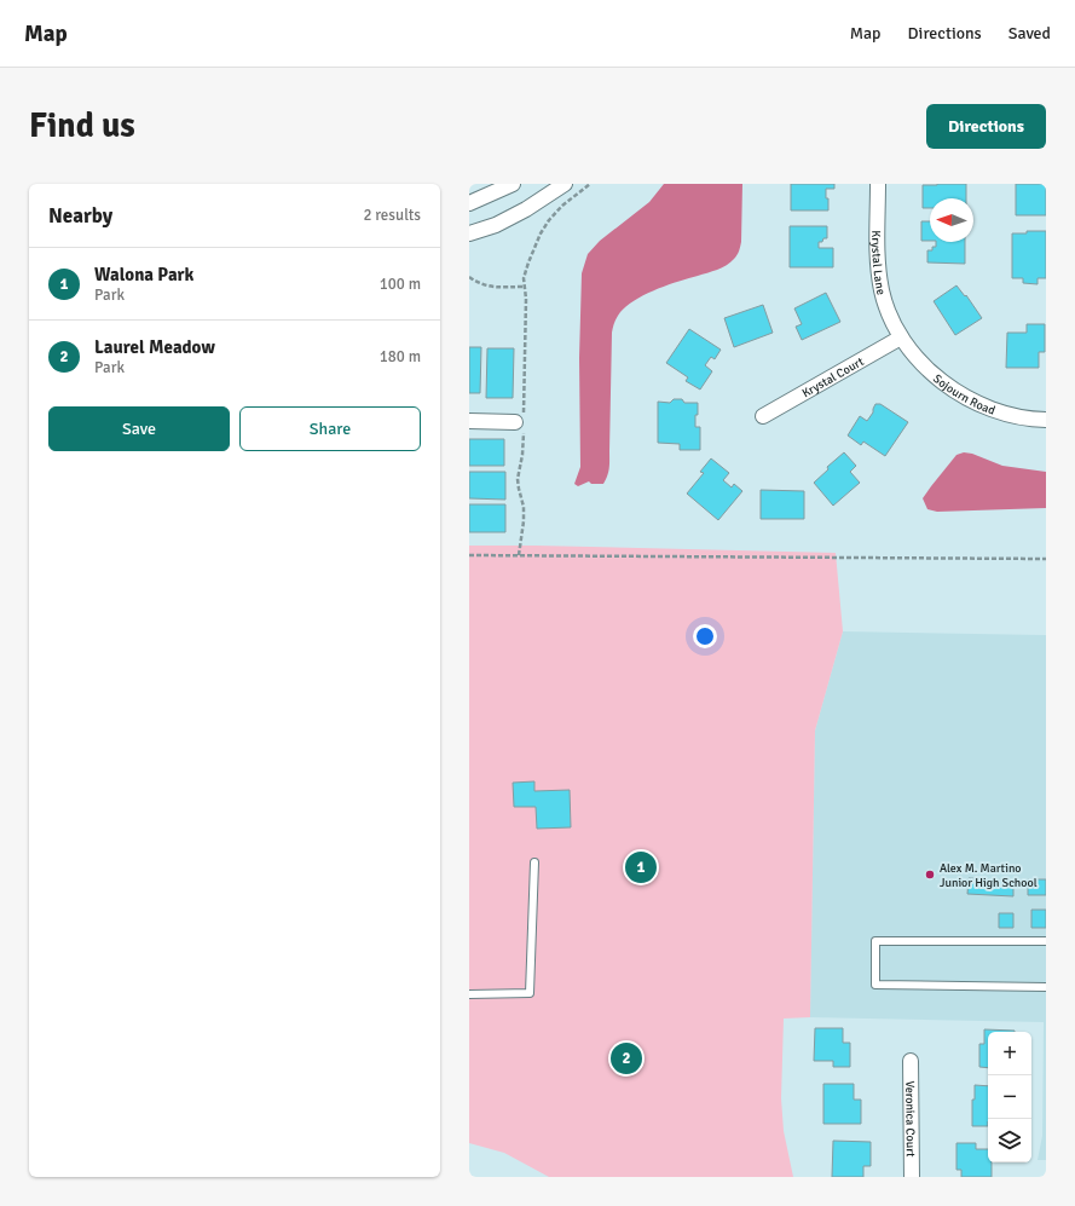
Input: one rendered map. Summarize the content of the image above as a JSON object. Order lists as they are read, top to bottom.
{
  "streets": {
    "street": [
      "Krystal Lane",
      "Krystal Court",
      "Sojourn Road",
      "Veronica Court"
    ]
  },
  "crossings": [
    ["Krystal Lane", "Krystal Court"],
    ["Krystal Lane", "Sojourn Road"],
    ["Krystal Court", "Sojourn Road"]
  ],
  "places": ["Alex M. Martino Junior High School"],
  "north": "left",
  "page": {
    "header": "Map",
    "nav": ["Map", "Directions", "Saved"],
    "buttons": [
      "Directions",
      ["Save", "Share"]
    ],
    "title": "Find us",
    "heading": ["Nearby", "2 results"],
    "list": [
      {
        "mark": "1",
        "name": "Walona Park",
        "note": "Park",
        "value": "100 m"
      },
      {
        "mark": "2",
        "name": "Laurel Meadow",
        "note": "Park",
        "value": "180 m"
      }
    ],
    "pins": ["1", "2"],
    "map_buttons": ["+", "−"]
  }
}
